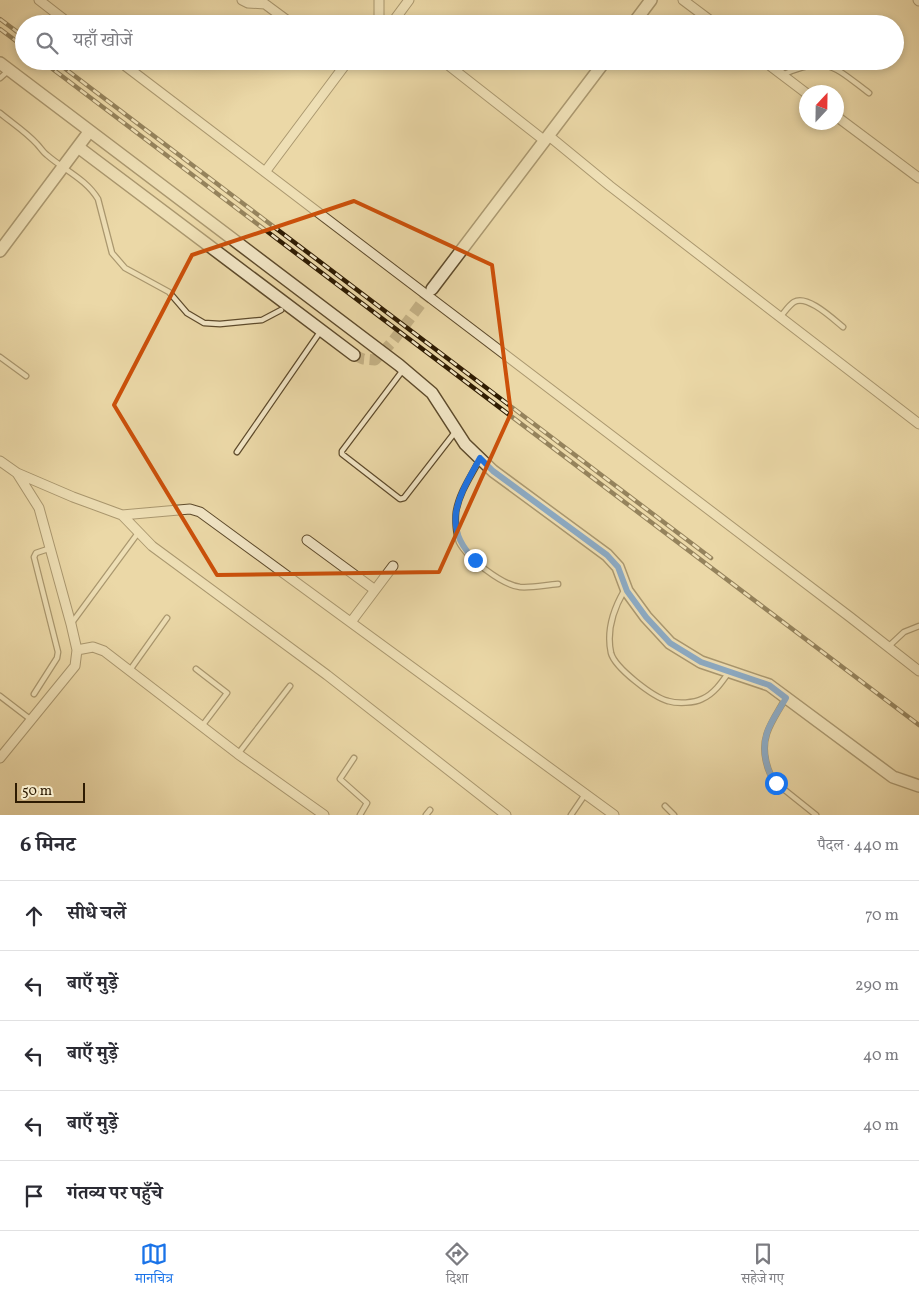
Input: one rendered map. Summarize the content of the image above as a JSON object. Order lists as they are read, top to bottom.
{
  "scale_bar": "50 m",
  "north": "top",
  "page": {
    "search": "यहाँ खोजें",
    "scale": "50 m",
    "heading": ["6 मिनट", "पैदल · 440 m"],
    "list": [
      ["सीधे चलें", "70 m"],
      ["बाएँ मुड़ें", "290 m"],
      ["बाएँ मुड़ें", "40 m"],
      ["बाएँ मुड़ें", "40 m"],
      "गंतव्य पर पहुँचे"
    ],
    "nav": ["मानचित्र", "दिशा", "सहेजे गए"]
  }
}
